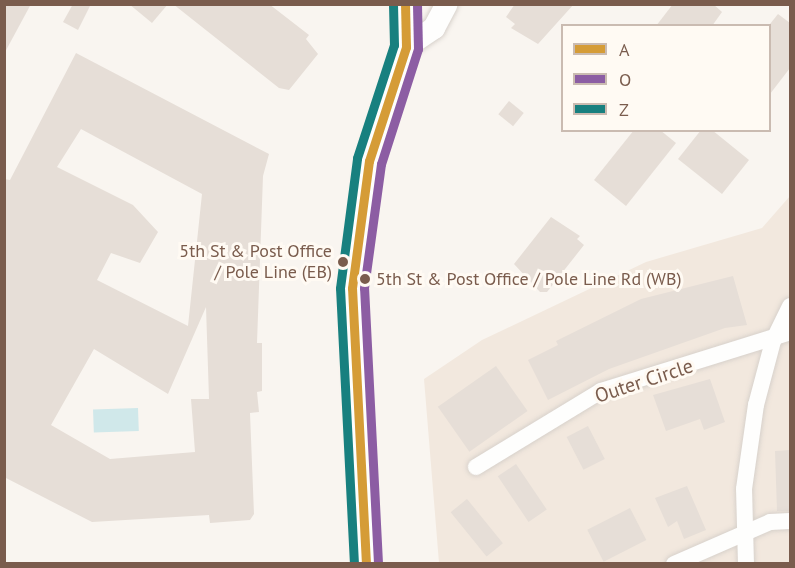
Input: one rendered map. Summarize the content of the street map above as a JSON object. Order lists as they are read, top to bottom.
{
  "streets": {
    "street": ["Outer Circle"]
  },
  "places": ["5th St & Post Office / Pole Line (EB)", "5th St & Post Office / Pole Line Rd (WB)"],
  "lines": ["transit line A", "transit line O", "transit line Z"],
  "legend": ["A", "O", "Z"]
}
